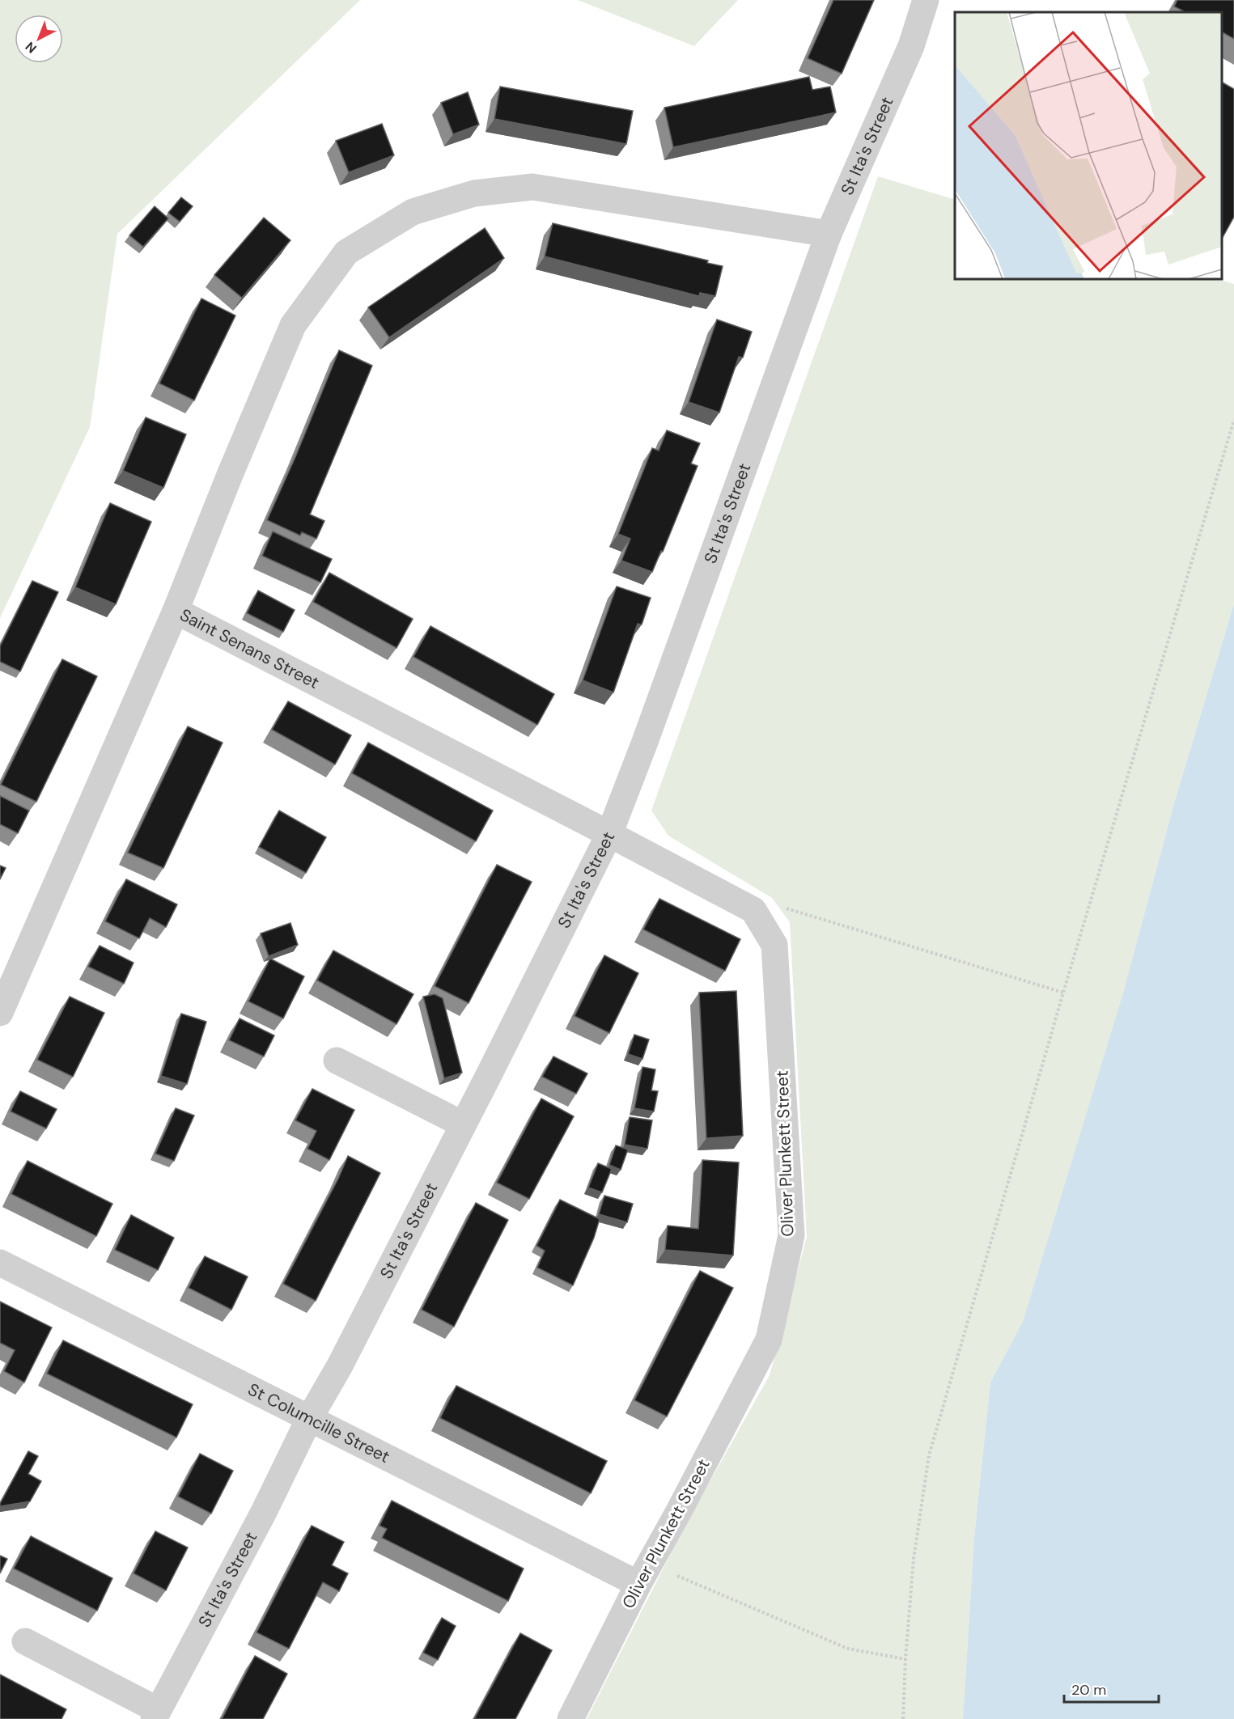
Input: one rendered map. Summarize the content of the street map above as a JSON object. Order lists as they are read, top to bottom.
{
  "streets": {
    "street": [
      "St Ita's Street",
      "Saint Senans Street",
      "Oliver Plunkett Street",
      "St Columcille Street"
    ]
  },
  "crossings": [
    ["St Ita's Street", "Saint Senans Street"],
    ["St Ita's Street", "St Columcille Street"],
    ["Oliver Plunkett Street", "St Columcille Street"]
  ],
  "scale_bar": "20 m",
  "north": "bottom left"
}
